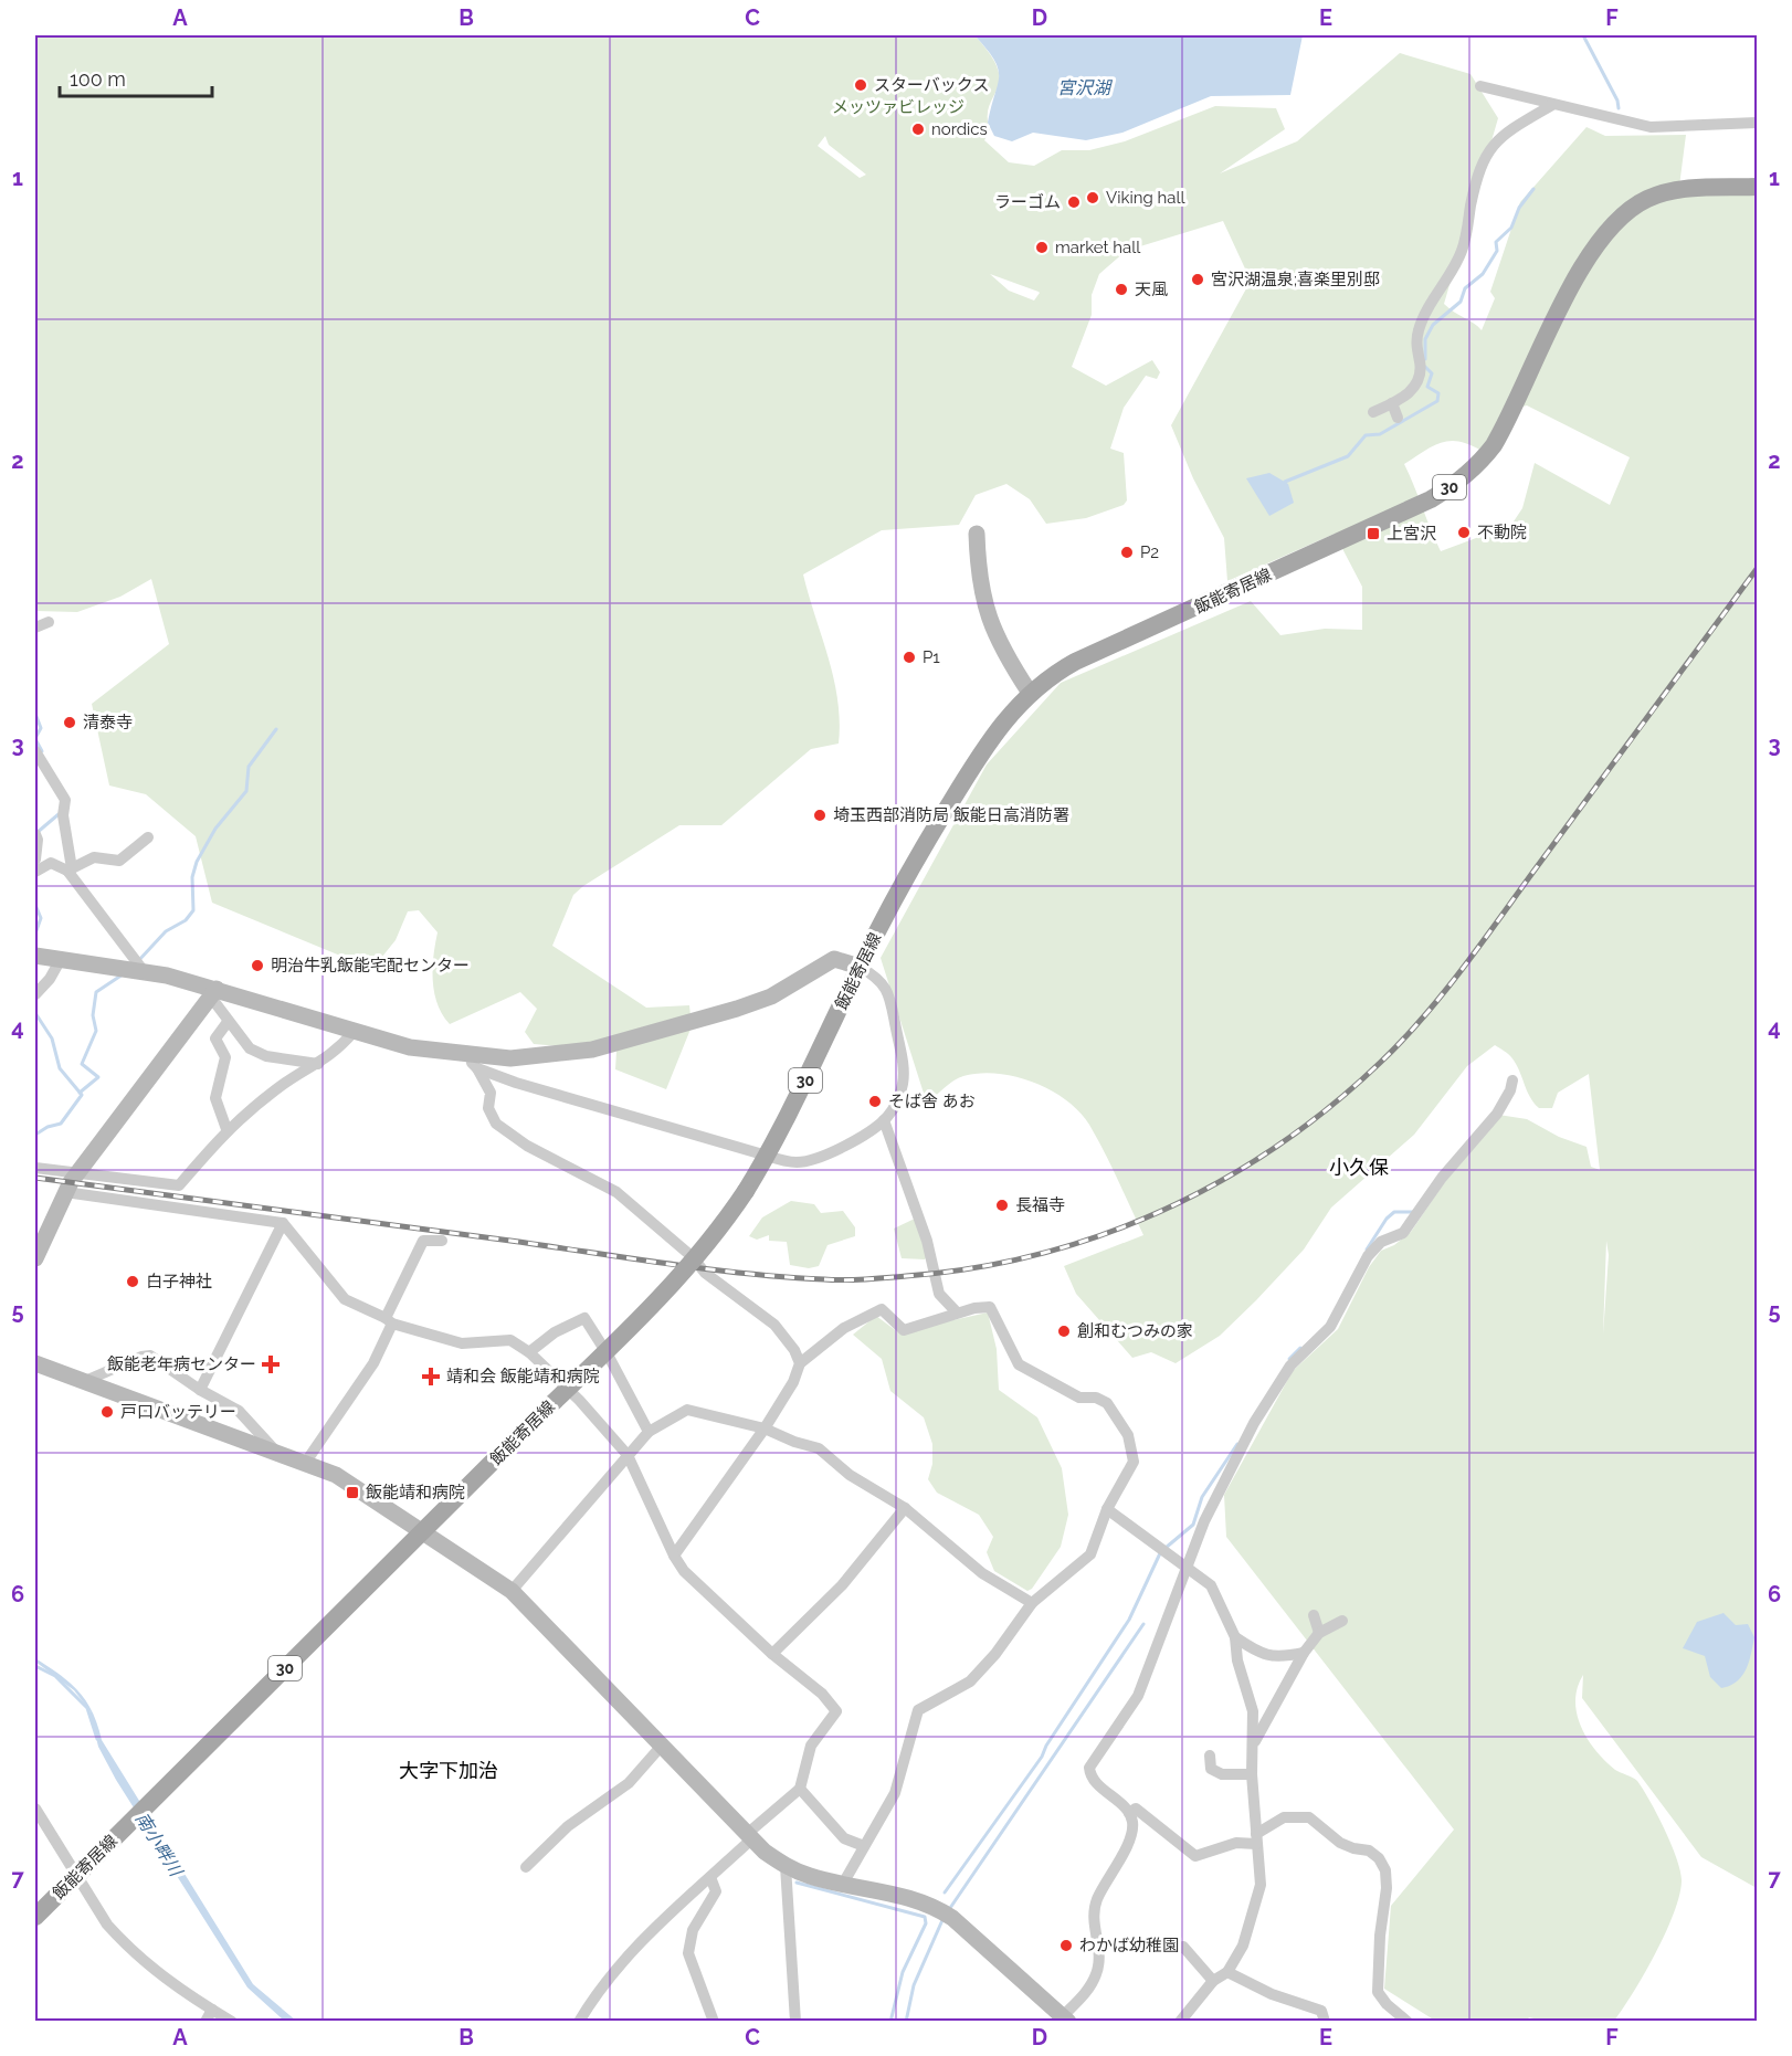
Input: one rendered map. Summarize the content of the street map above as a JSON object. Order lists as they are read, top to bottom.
{
  "streets": {
    "main road": ["30", "飯能寄居線"]
  },
  "districts": ["小久保", "大字下加治"],
  "water": ["宮沢湖", "南小畔川"],
  "parks": ["メッツァビレッジ"],
  "places": {
    "other": [
      "スターバックス",
      "nordics",
      "Viking hall",
      "ラーゴム",
      "market hall",
      "宮沢湖温泉;喜楽里別邸",
      "天風",
      "不動院",
      "P2",
      "P1",
      "清泰寺",
      "埼玉西部消防局 飯能日高消防署",
      "明治牛乳飯能宅配センター",
      "そば舎 あお",
      "長福寺",
      "白子神社",
      "創和むつみの家",
      "戸口バッテリー",
      "わかば幼稚園"
    ],
    "transit": ["上宮沢", "飯能靖和病院"],
    "health": ["飯能老年病センター", "靖和会 飯能靖和病院"]
  },
  "scale_bar": "100 m",
  "grid": {
    "columns": [
      "A",
      "B",
      "C",
      "D",
      "E",
      "F"
    ],
    "rows": [
      "1",
      "2",
      "3",
      "4",
      "5",
      "6",
      "7"
    ]
  }
}
